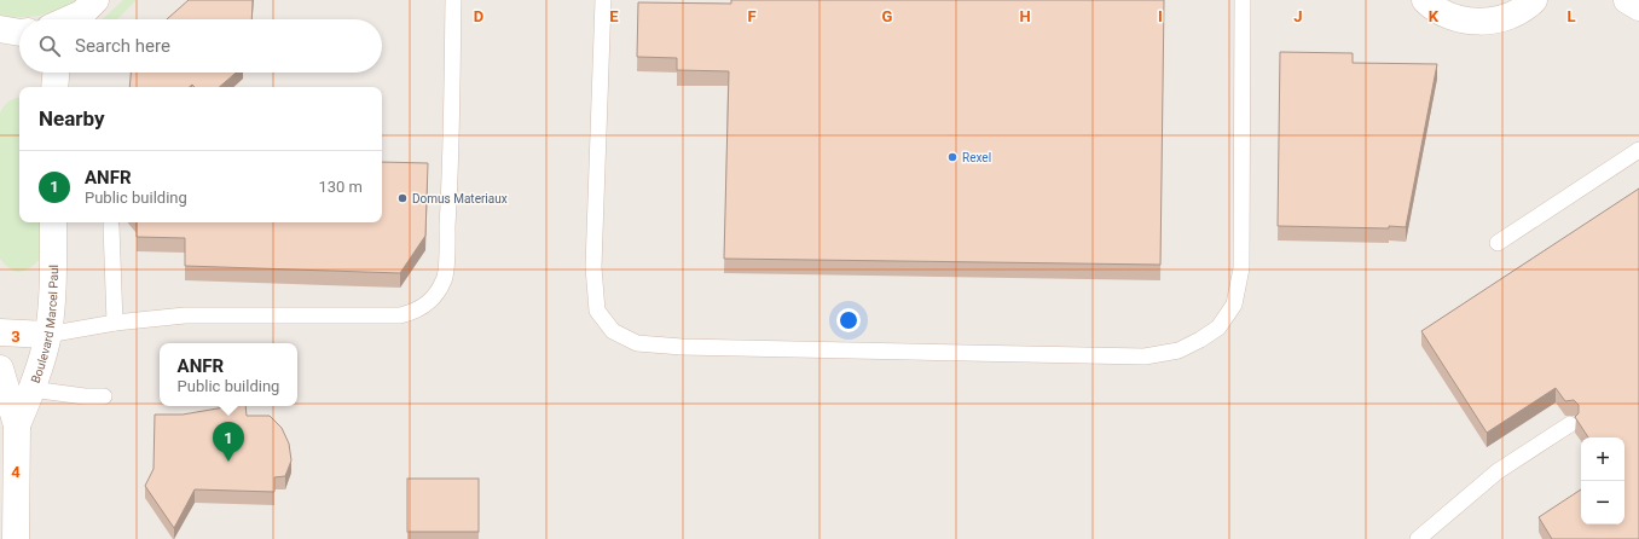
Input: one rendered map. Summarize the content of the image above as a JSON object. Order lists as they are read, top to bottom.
{
  "streets": {
    "street": ["Boulevard Marcel Paul"]
  },
  "places": ["Rexel", "Domus Materiaux"],
  "page": {
    "search": "Search here",
    "heading": "Nearby",
    "list": [
      {
        "mark": "1",
        "name": "ANFR",
        "note": "Public building",
        "value": "130 m"
      }
    ],
    "popup": ["ANFR", "Public building"],
    "pins": "1",
    "map_buttons": ["+", "−"]
  },
  "grid": {
    "columns": [
      "D",
      "E",
      "F",
      "G",
      "H",
      "I",
      "J",
      "K",
      "L"
    ],
    "rows": ["3", "4"]
  }
}
